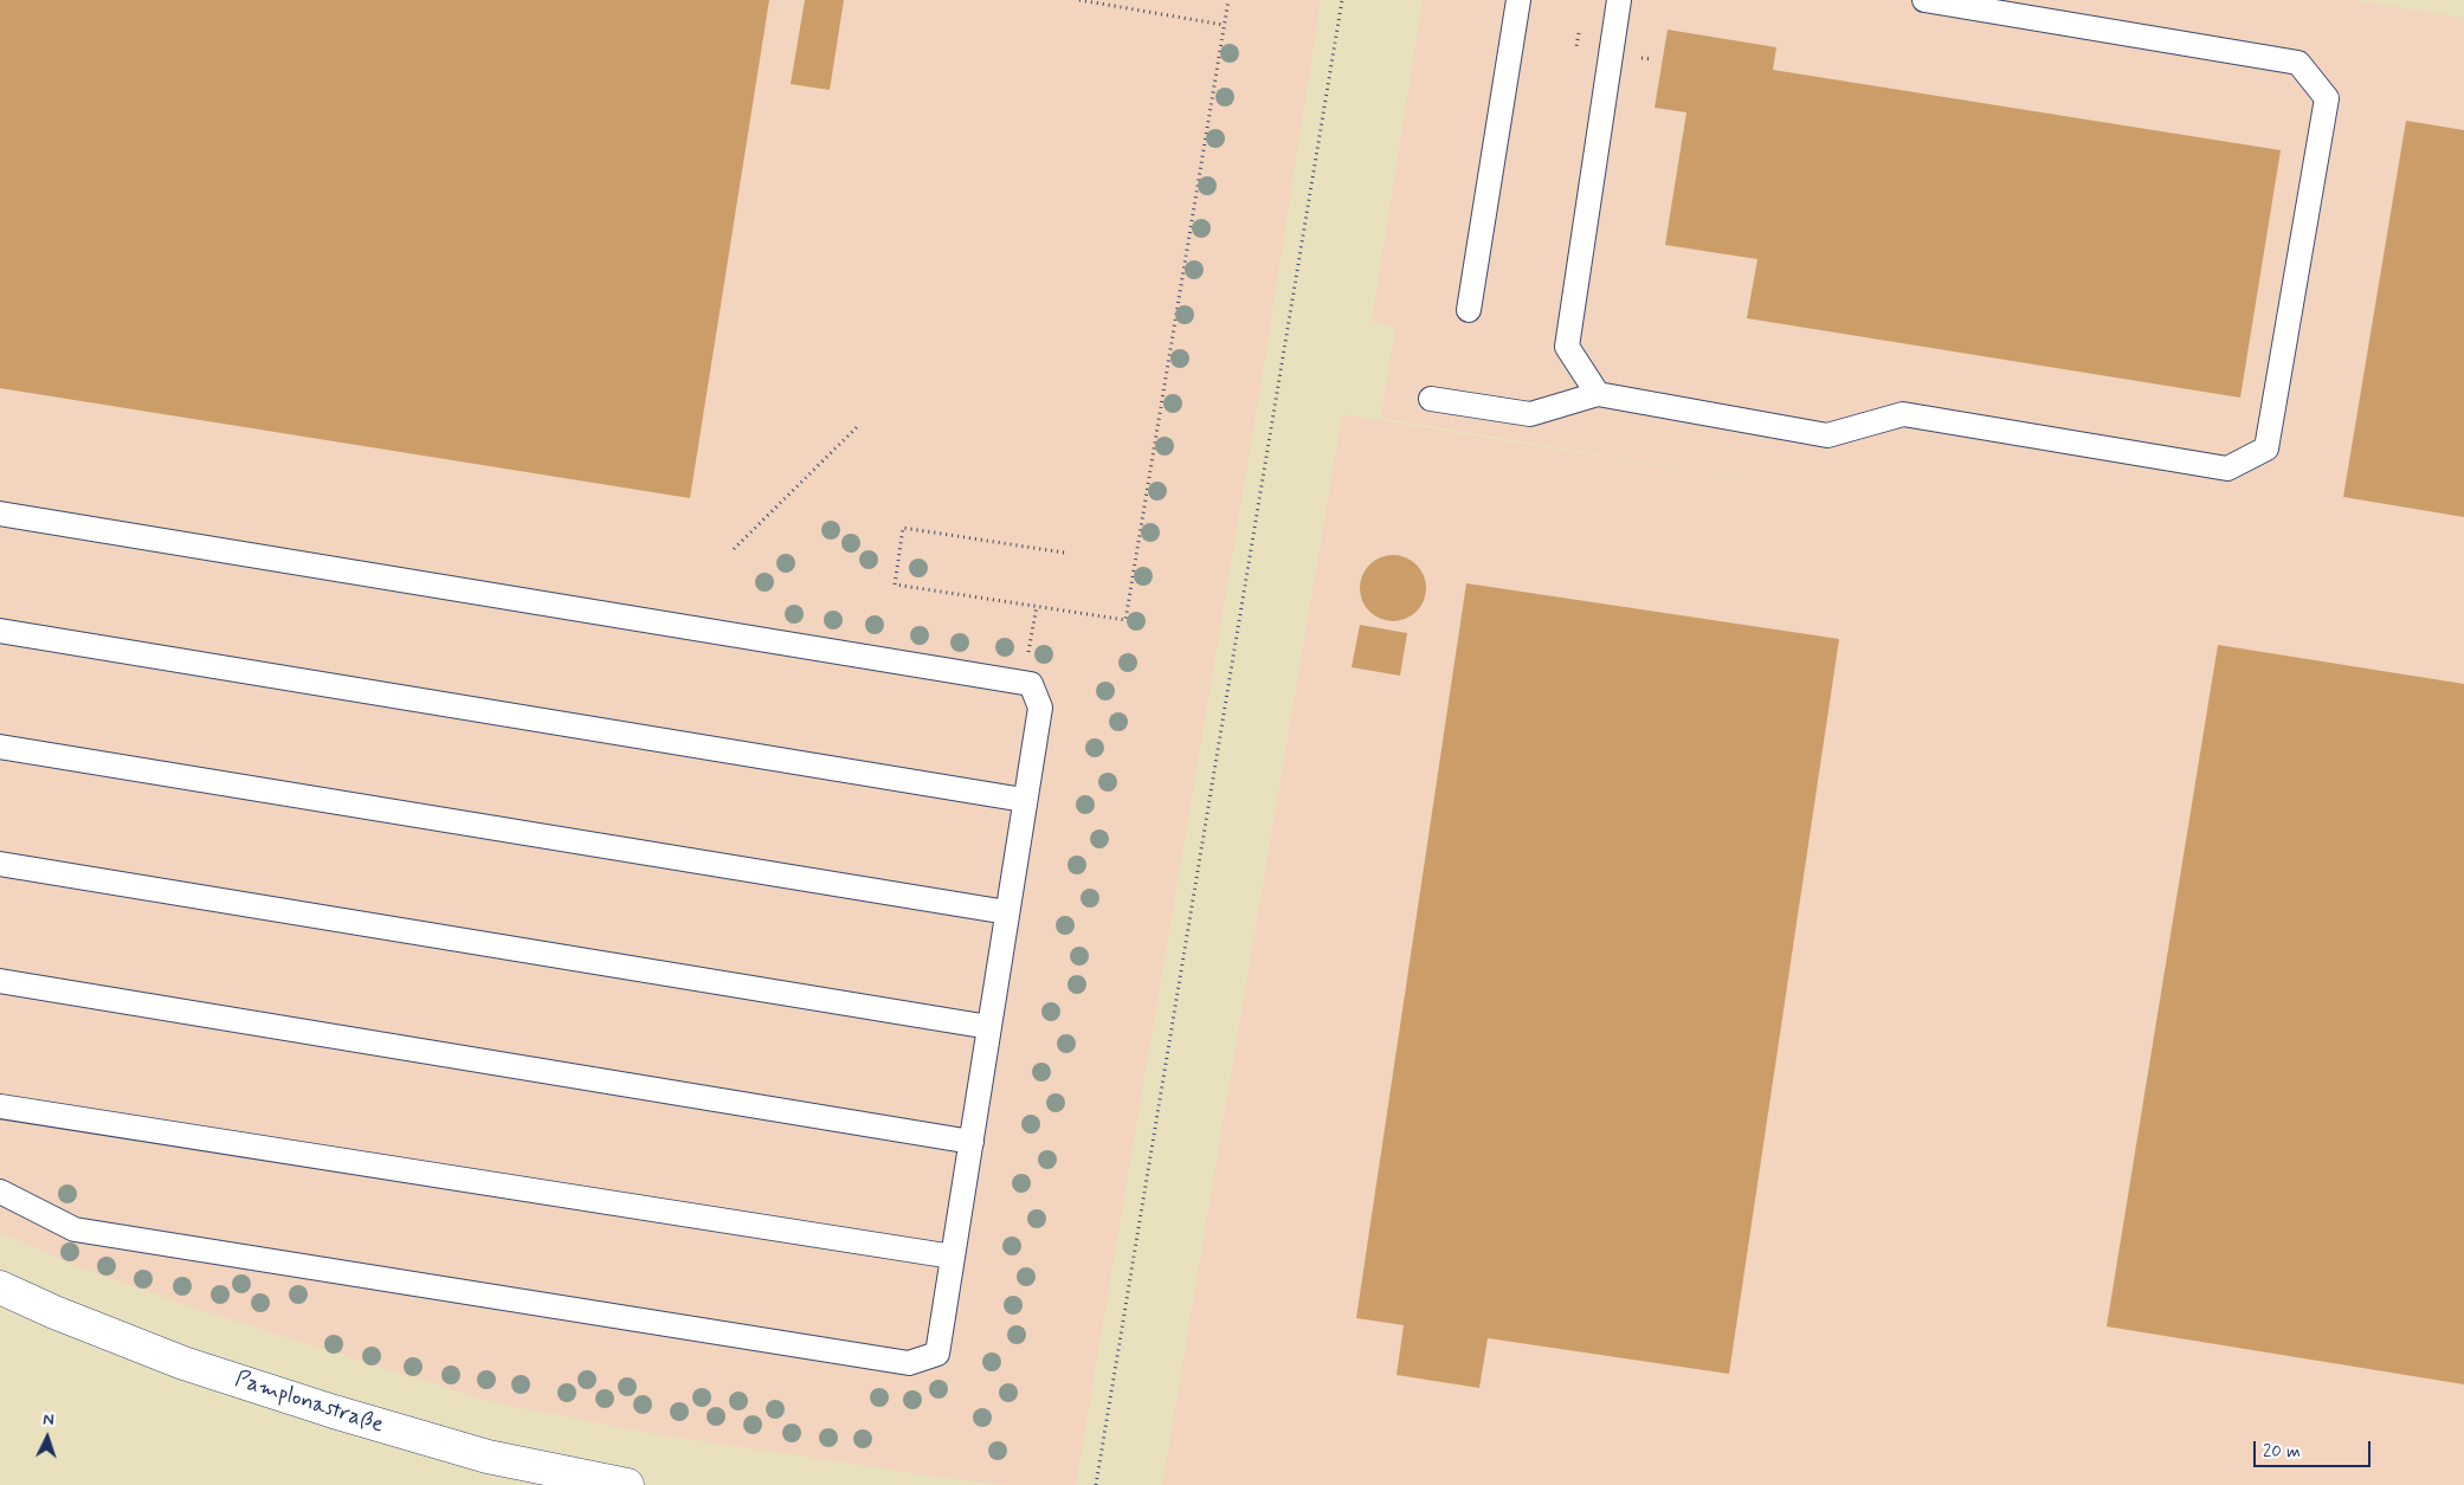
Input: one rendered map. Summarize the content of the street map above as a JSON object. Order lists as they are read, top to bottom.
{
  "streets": {
    "street": ["Pamplonastraße"]
  },
  "scale_bar": "20 m",
  "north": "top"
}
